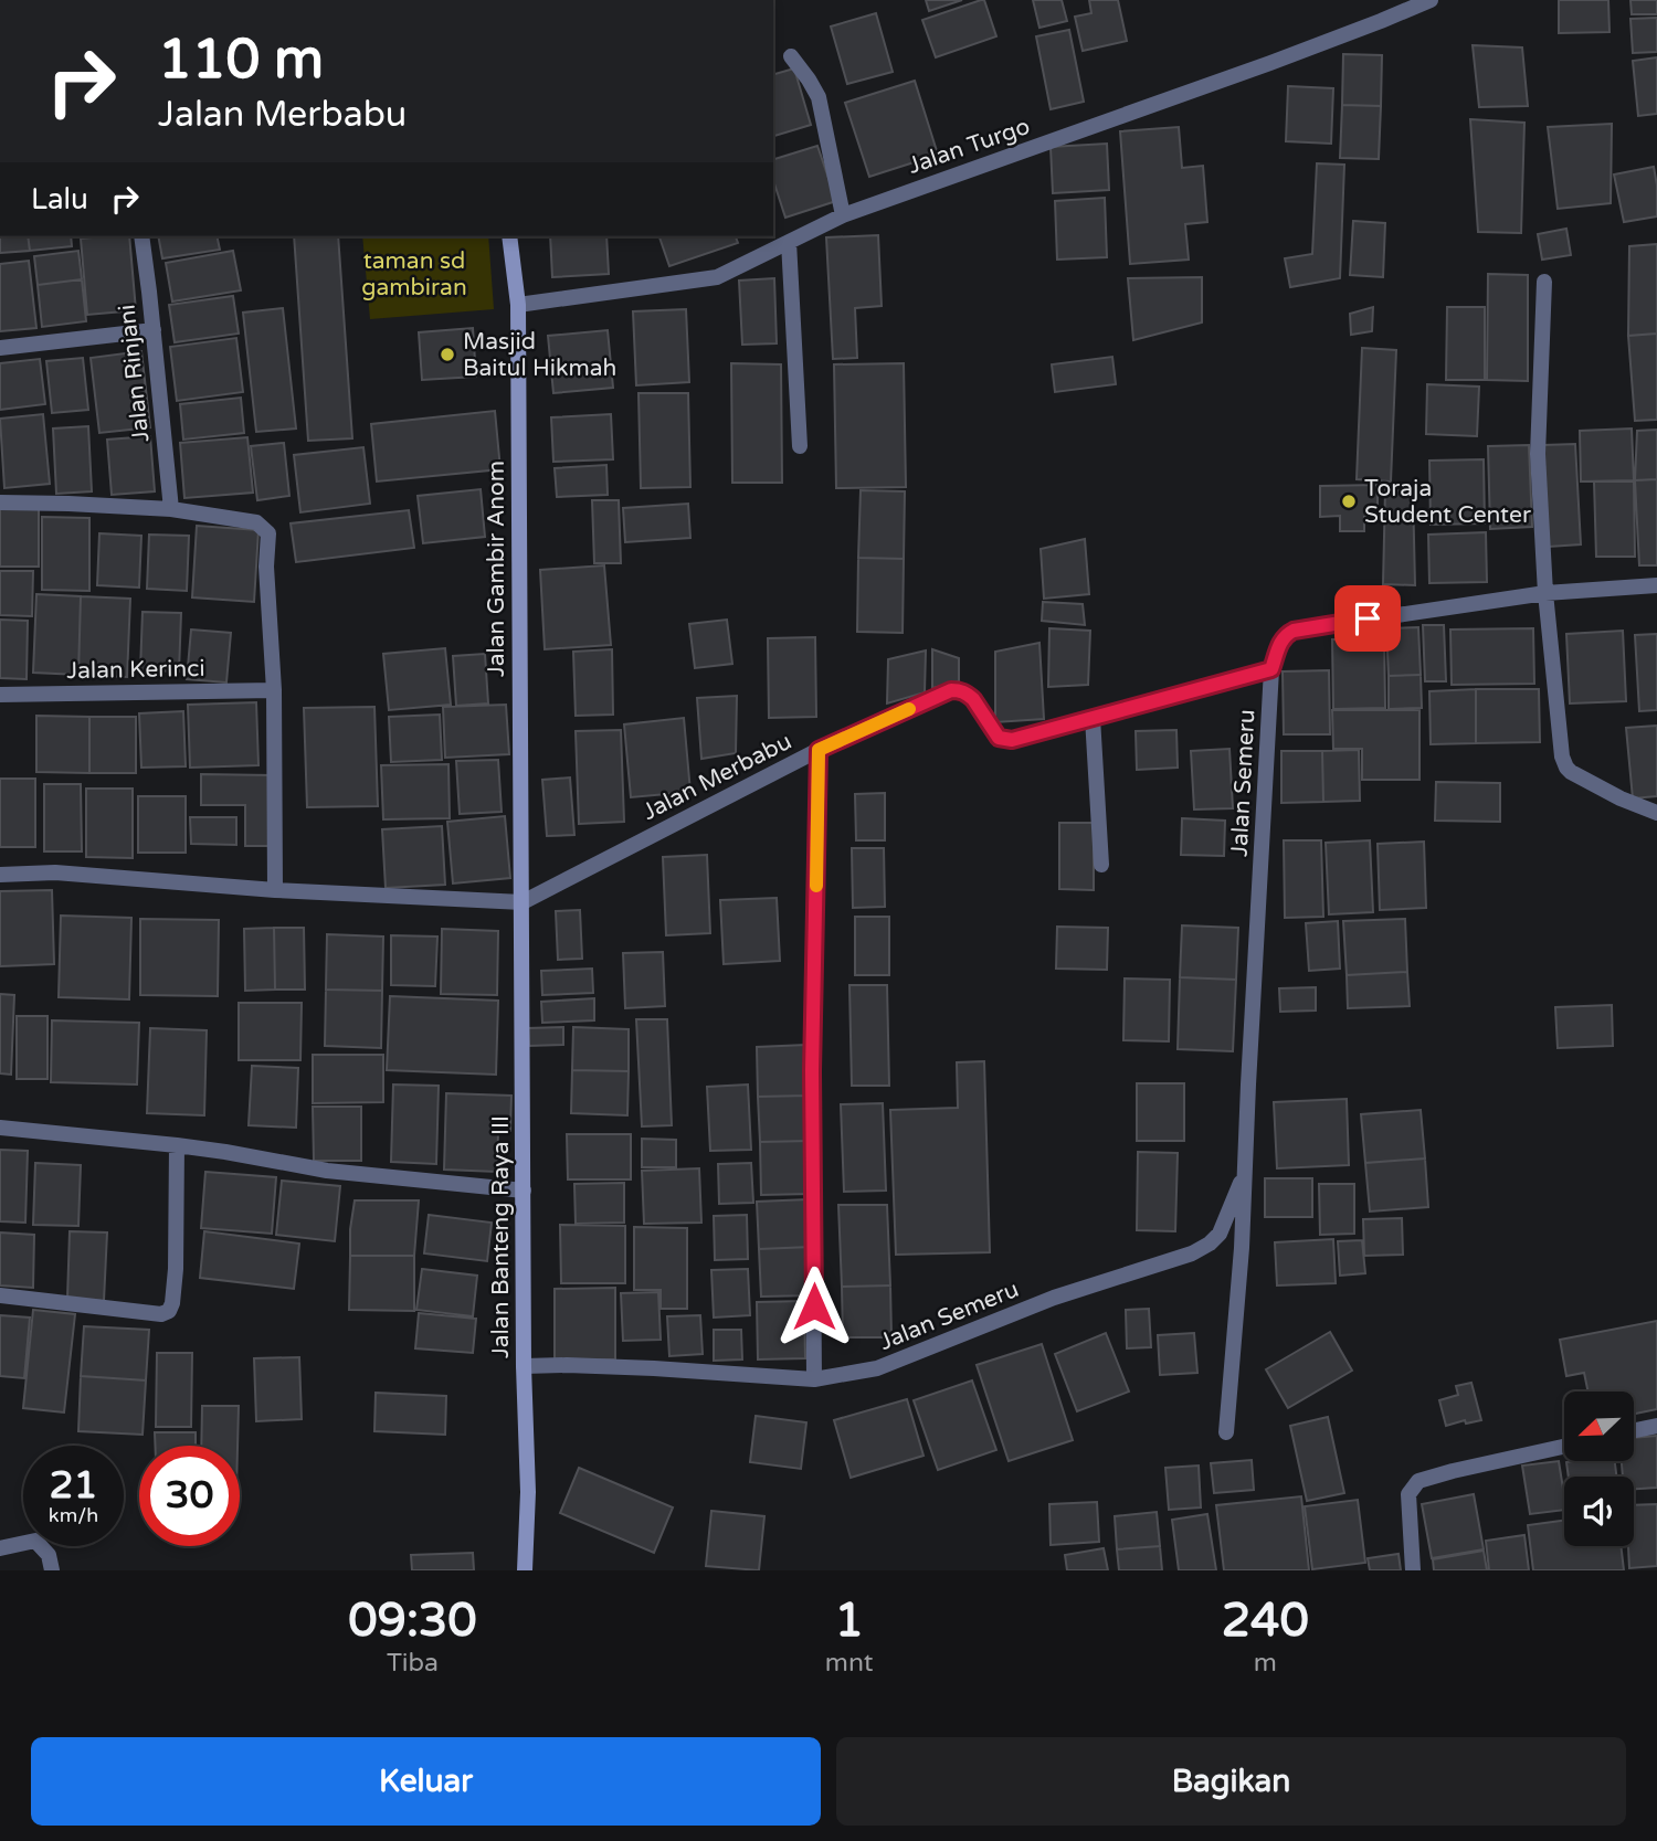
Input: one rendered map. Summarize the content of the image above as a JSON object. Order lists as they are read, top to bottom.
{
  "streets": {
    "street": [
      "Jalan Turgo",
      "Jalan Rinjani",
      "Jalan Gambir Anom",
      "Jalan Kerinci",
      "Jalan Merbabu",
      "Jalan Semeru",
      "Jalan Banteng Raya III"
    ]
  },
  "crossings": [
    ["Jalan Turgo", "Jalan Gambir Anom"],
    ["Jalan Gambir Anom", "Jalan Merbabu"],
    ["Jalan Gambir Anom", "Jalan Banteng Raya III"],
    ["Jalan Merbabu", "Jalan Semeru"],
    ["Jalan Merbabu", "Jalan Banteng Raya III"],
    ["Jalan Semeru", "Jalan Banteng Raya III"]
  ],
  "parks": ["taman sd gambiran"],
  "places": ["Masjid Baitul Hikmah", "Toraja Student Center"],
  "north": "bottom left",
  "page": {
    "turn": ["110 m", "Jalan Merbabu"],
    "then": "Lalu",
    "speed": "21 km/h",
    "limit": "30",
    "eta": [
      "09:30",
      "Tiba",
      "1",
      "mnt",
      "240",
      "m"
    ],
    "buttons": ["Keluar", "Bagikan"]
  }
}
